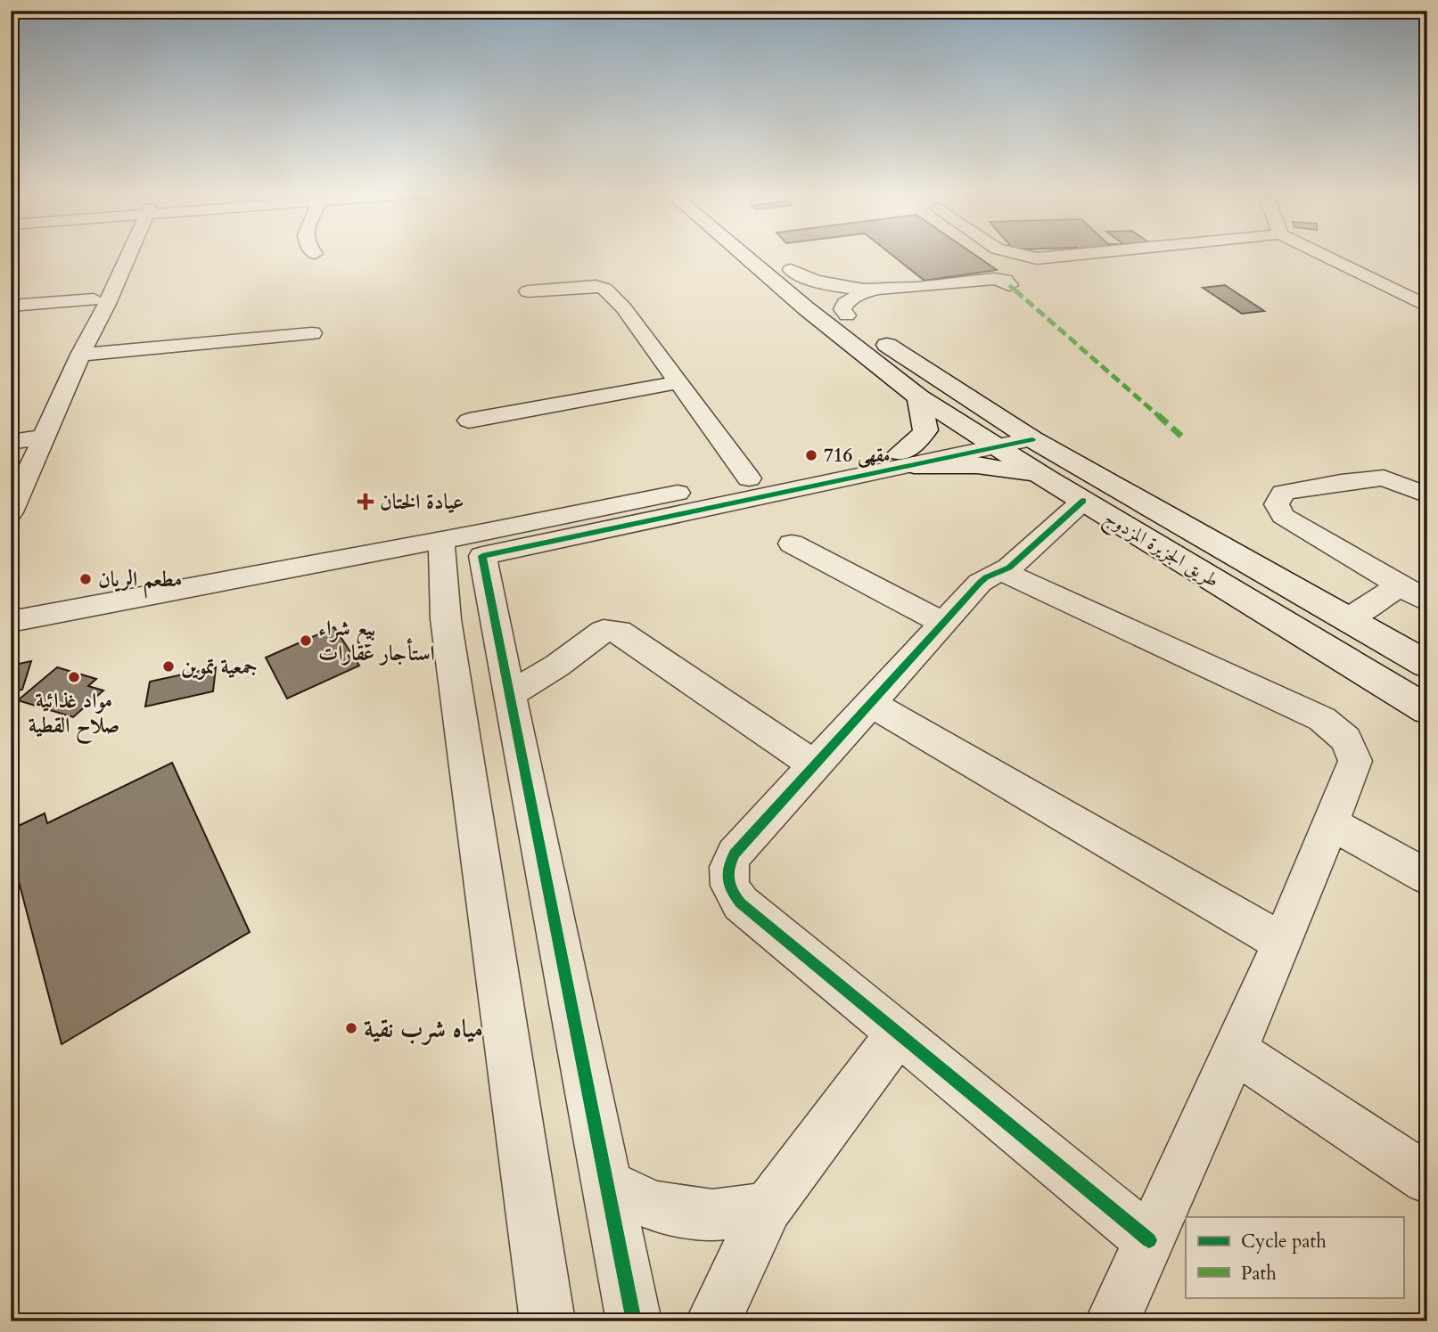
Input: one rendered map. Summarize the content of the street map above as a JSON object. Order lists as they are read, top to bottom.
{
  "streets": {
    "main road": ["طريق الجزيرة المزدوج"]
  },
  "places": {
    "other": [
      "مقهى 716",
      "مطعم الريان",
      "بيع شراء استأجار عقارات",
      "جمعية تموين",
      "مواد غذائية صلاح القطية",
      "مياه شرب نقية"
    ],
    "health": ["عيادة الختان"]
  },
  "legend": ["Cycle path", "Path"]
}
